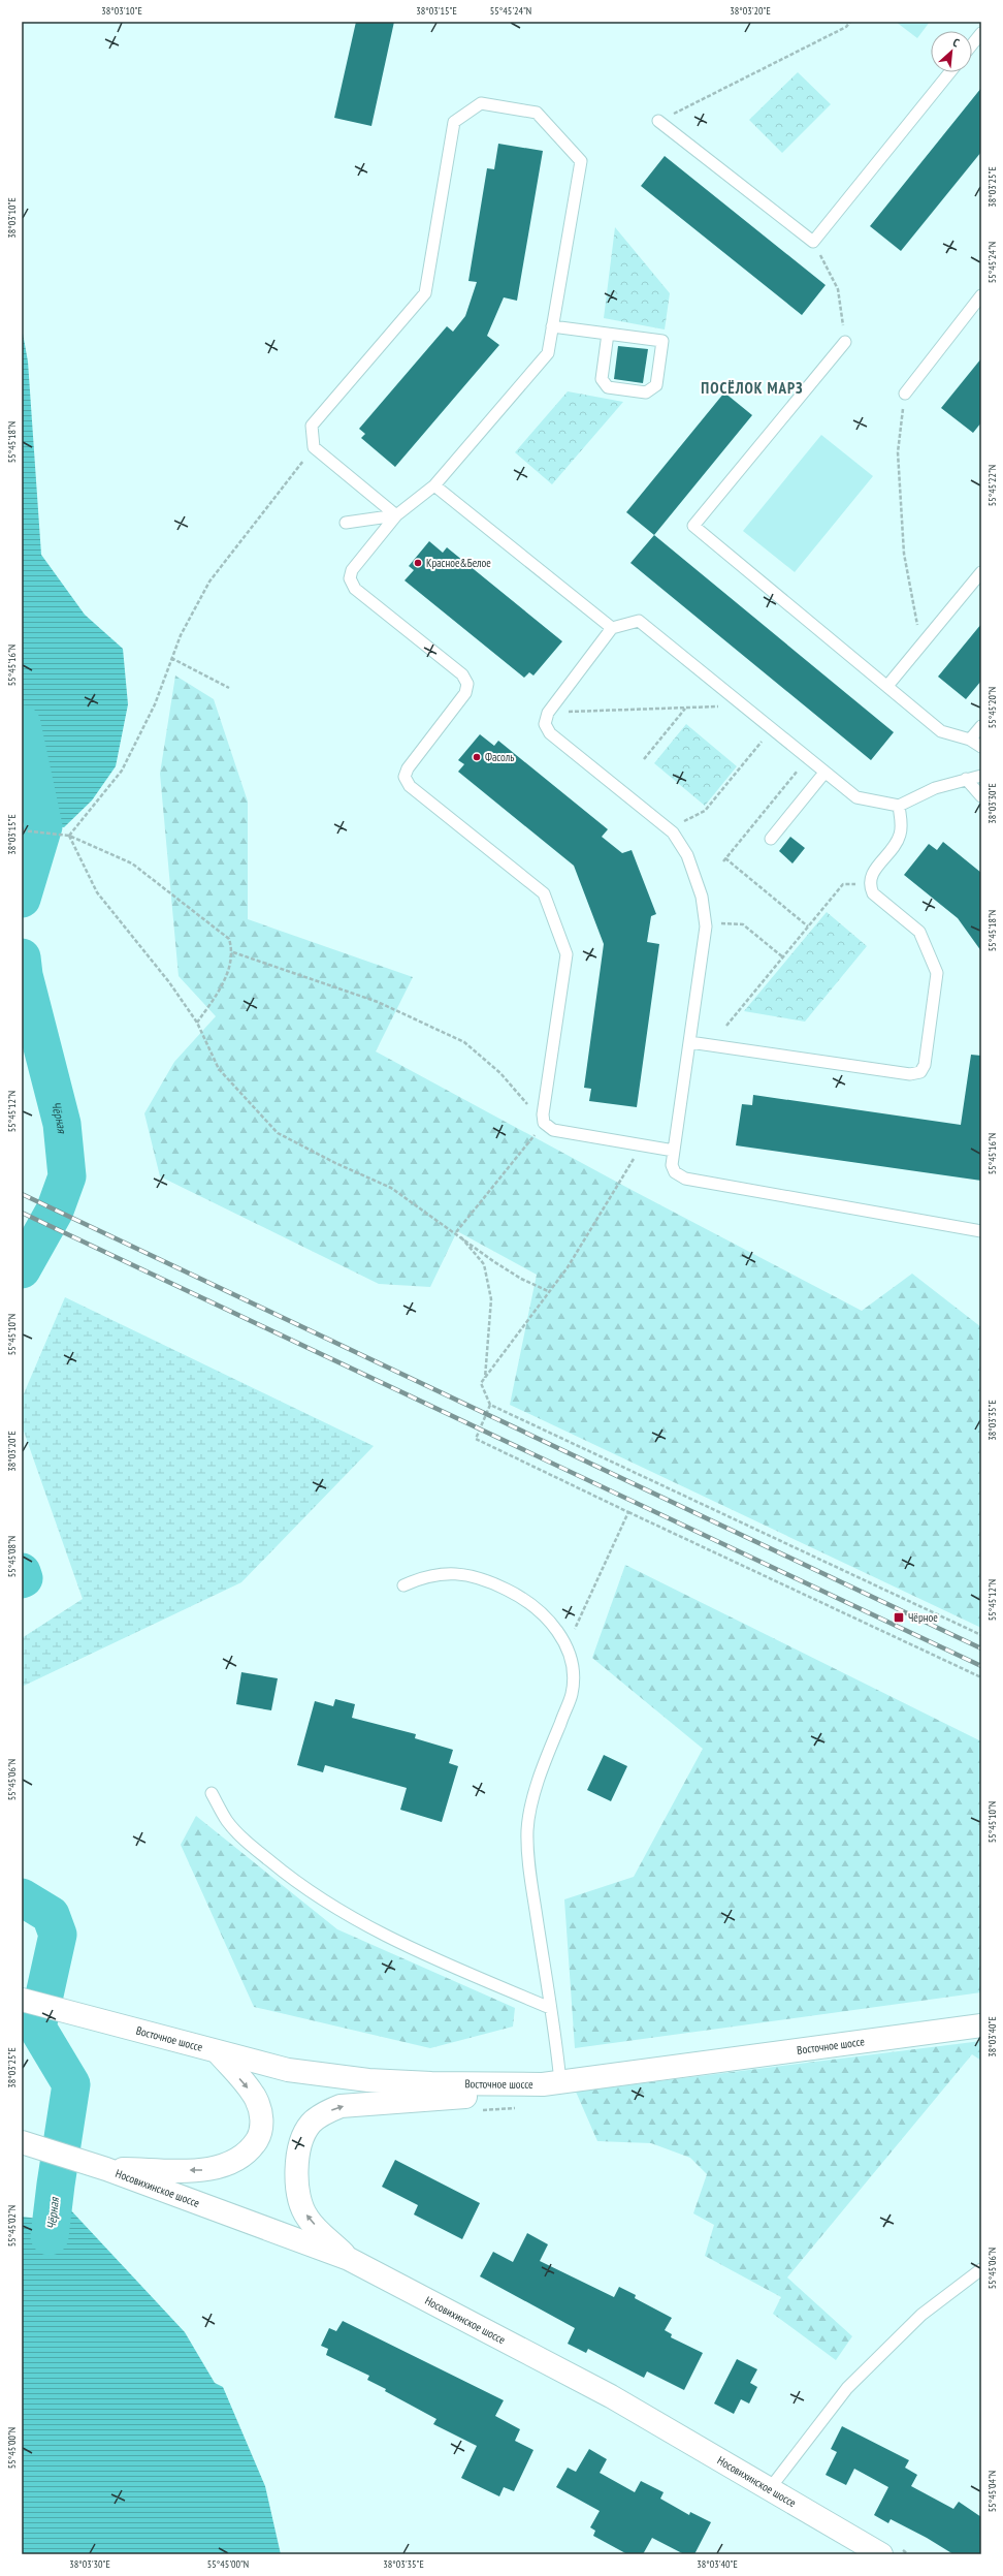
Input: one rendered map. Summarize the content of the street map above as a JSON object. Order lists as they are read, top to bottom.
{
  "streets": {
    "main road": ["Восточное шоссе", "Носовихинское шоссе"]
  },
  "districts": ["ПОСЁЛОК МАРЗ"],
  "water": ["Чёрная"],
  "places": {
    "other": ["Красное&Белое", "Фасоль"],
    "transit": ["Чёрное"]
  },
  "north": "top right",
  "coordinates": [
    "38°03'10\"E",
    "38°03'15\"E",
    "55°45'24\"N",
    "38°03'20\"E",
    "38°03'25\"E",
    "55°45'18\"N",
    "55°45'22\"N",
    "55°45'16\"N",
    "55°45'20\"N",
    "38°03'30\"E",
    "55°45'12\"N",
    "55°45'10\"N",
    "38°03'35\"E",
    "55°45'08\"N",
    "55°45'06\"N",
    "38°03'40\"E",
    "55°45'02\"N",
    "55°45'00\"N",
    "55°45'04\"N"
  ]
}
